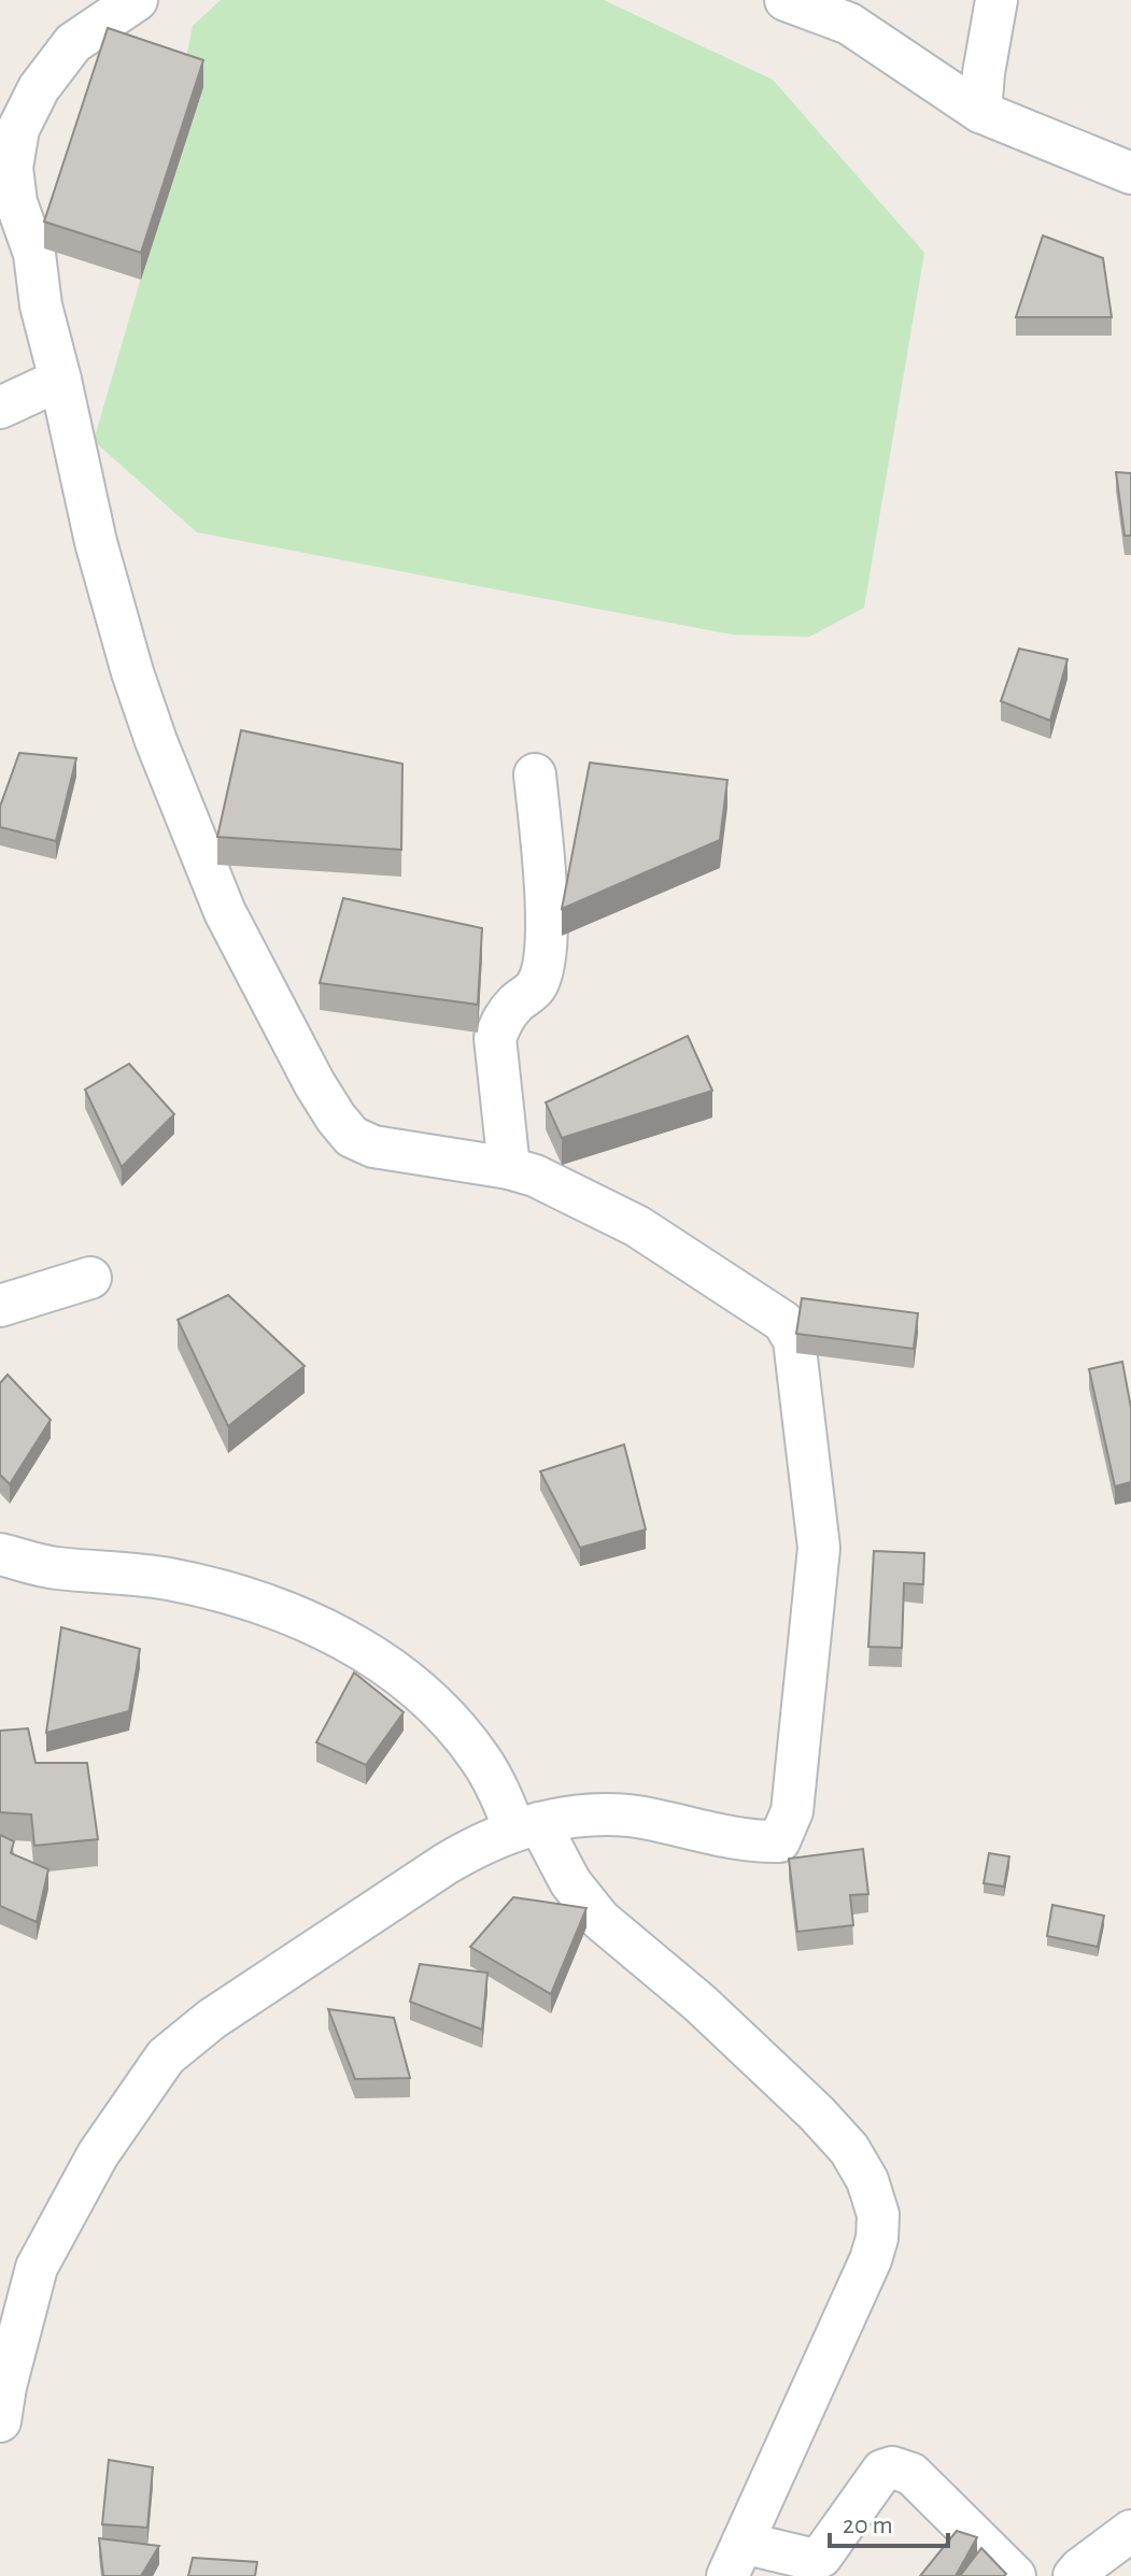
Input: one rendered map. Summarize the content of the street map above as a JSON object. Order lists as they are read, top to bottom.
{
  "scale_bar": "20 m"
}
